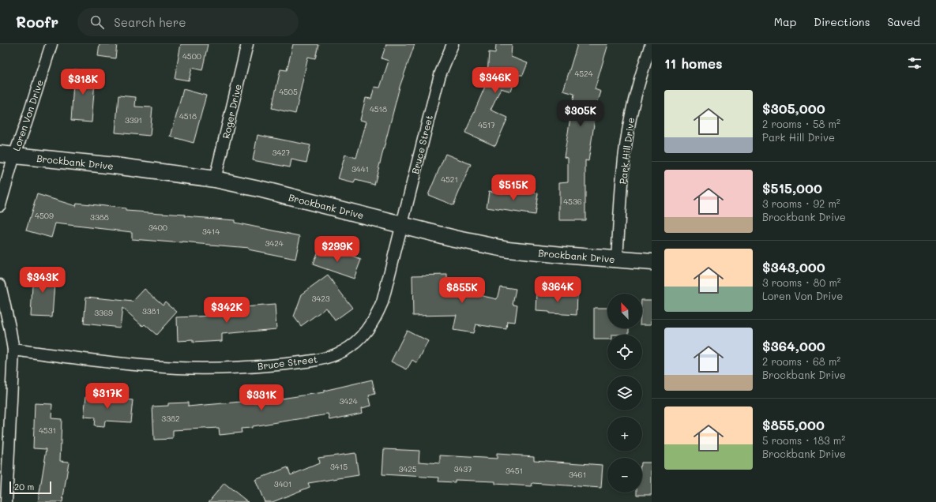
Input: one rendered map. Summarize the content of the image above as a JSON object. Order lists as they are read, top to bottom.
{
  "streets": {
    "street": [
      "Roger Drive",
      "Loren Von Drive",
      "Bruce Street",
      "Park Hill Drive",
      "Brockbank Drive"
    ]
  },
  "crossings": [
    ["Roger Drive", "Brockbank Drive"],
    ["Loren Von Drive", "Brockbank Drive"],
    ["Bruce Street", "Brockbank Drive"],
    ["Park Hill Drive", "Brockbank Drive"]
  ],
  "house_numbers": [
    "4500",
    "4524",
    "4505",
    "4518",
    "4518",
    "3391",
    "4517",
    "3427",
    "3441",
    "4521",
    "4536",
    "4509",
    "3388",
    "3400",
    "3414",
    "3424",
    "3423",
    "3381",
    "3369",
    "3424",
    "3382",
    "4531",
    "3415",
    "3425",
    "3437",
    "3451",
    "3461",
    "3401"
  ],
  "scale_bar": "20 m",
  "north": "top left",
  "page": {
    "header": "Roofr",
    "search": "Search here",
    "nav": ["Map", "Directions", "Saved"],
    "heading": "11 homes",
    "price": [
      "$346K",
      "$318K",
      "$305K",
      "$515K",
      "$299K",
      "$343K",
      "$364K",
      "$855K",
      "$342K",
      "$317K",
      "$331K"
    ],
    "list": [
      {
        "name": "$305,000",
        "note": "2 rooms · 58 m² · Park Hill Drive"
      },
      {
        "name": "$515,000",
        "note": "3 rooms · 92 m² · Brockbank Drive"
      },
      {
        "name": "$343,000",
        "note": "3 rooms · 80 m² · Loren Von Drive"
      },
      {
        "name": "$364,000",
        "note": "2 rooms · 68 m² · Brockbank Drive"
      },
      {
        "name": "$855,000",
        "note": "5 rooms · 183 m² · Brockbank Drive"
      }
    ],
    "map_buttons": ["+", "−"],
    "scale": "20 m"
  }
}
